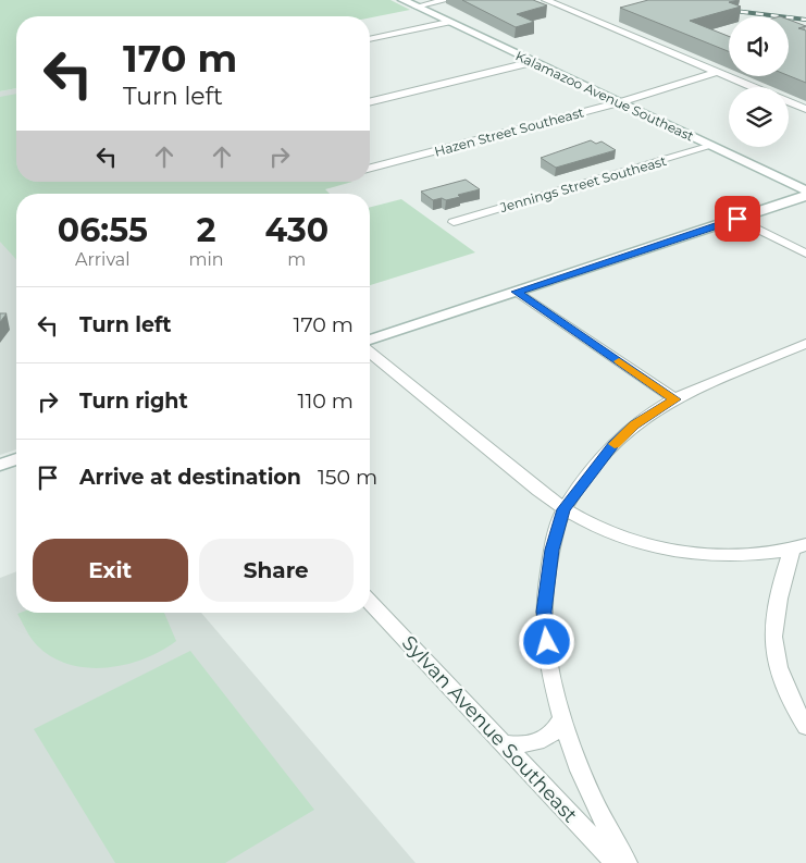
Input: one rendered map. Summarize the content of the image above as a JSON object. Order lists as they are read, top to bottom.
{
  "streets": {
    "main road": ["Kalamazoo Avenue Southeast"],
    "street": ["Hazen Street Southeast", "Jennings Street Southeast", "Sylvan Avenue Southeast"]
  },
  "crossings": [
    ["Kalamazoo Avenue Southeast", "Hazen Street Southeast"],
    ["Kalamazoo Avenue Southeast", "Jennings Street Southeast"]
  ],
  "page": {
    "turn": ["170 m", "Turn left"],
    "eta": [
      "06:55",
      "Arrival",
      "2",
      "min",
      "430",
      "m"
    ],
    "list": [
      {
        "name": "Turn left",
        "value": "170 m"
      },
      {
        "name": "Turn right",
        "value": "110 m"
      },
      {
        "name": "Arrive at destination",
        "value": "150 m"
      }
    ],
    "buttons": ["Exit", "Share"]
  }
}
